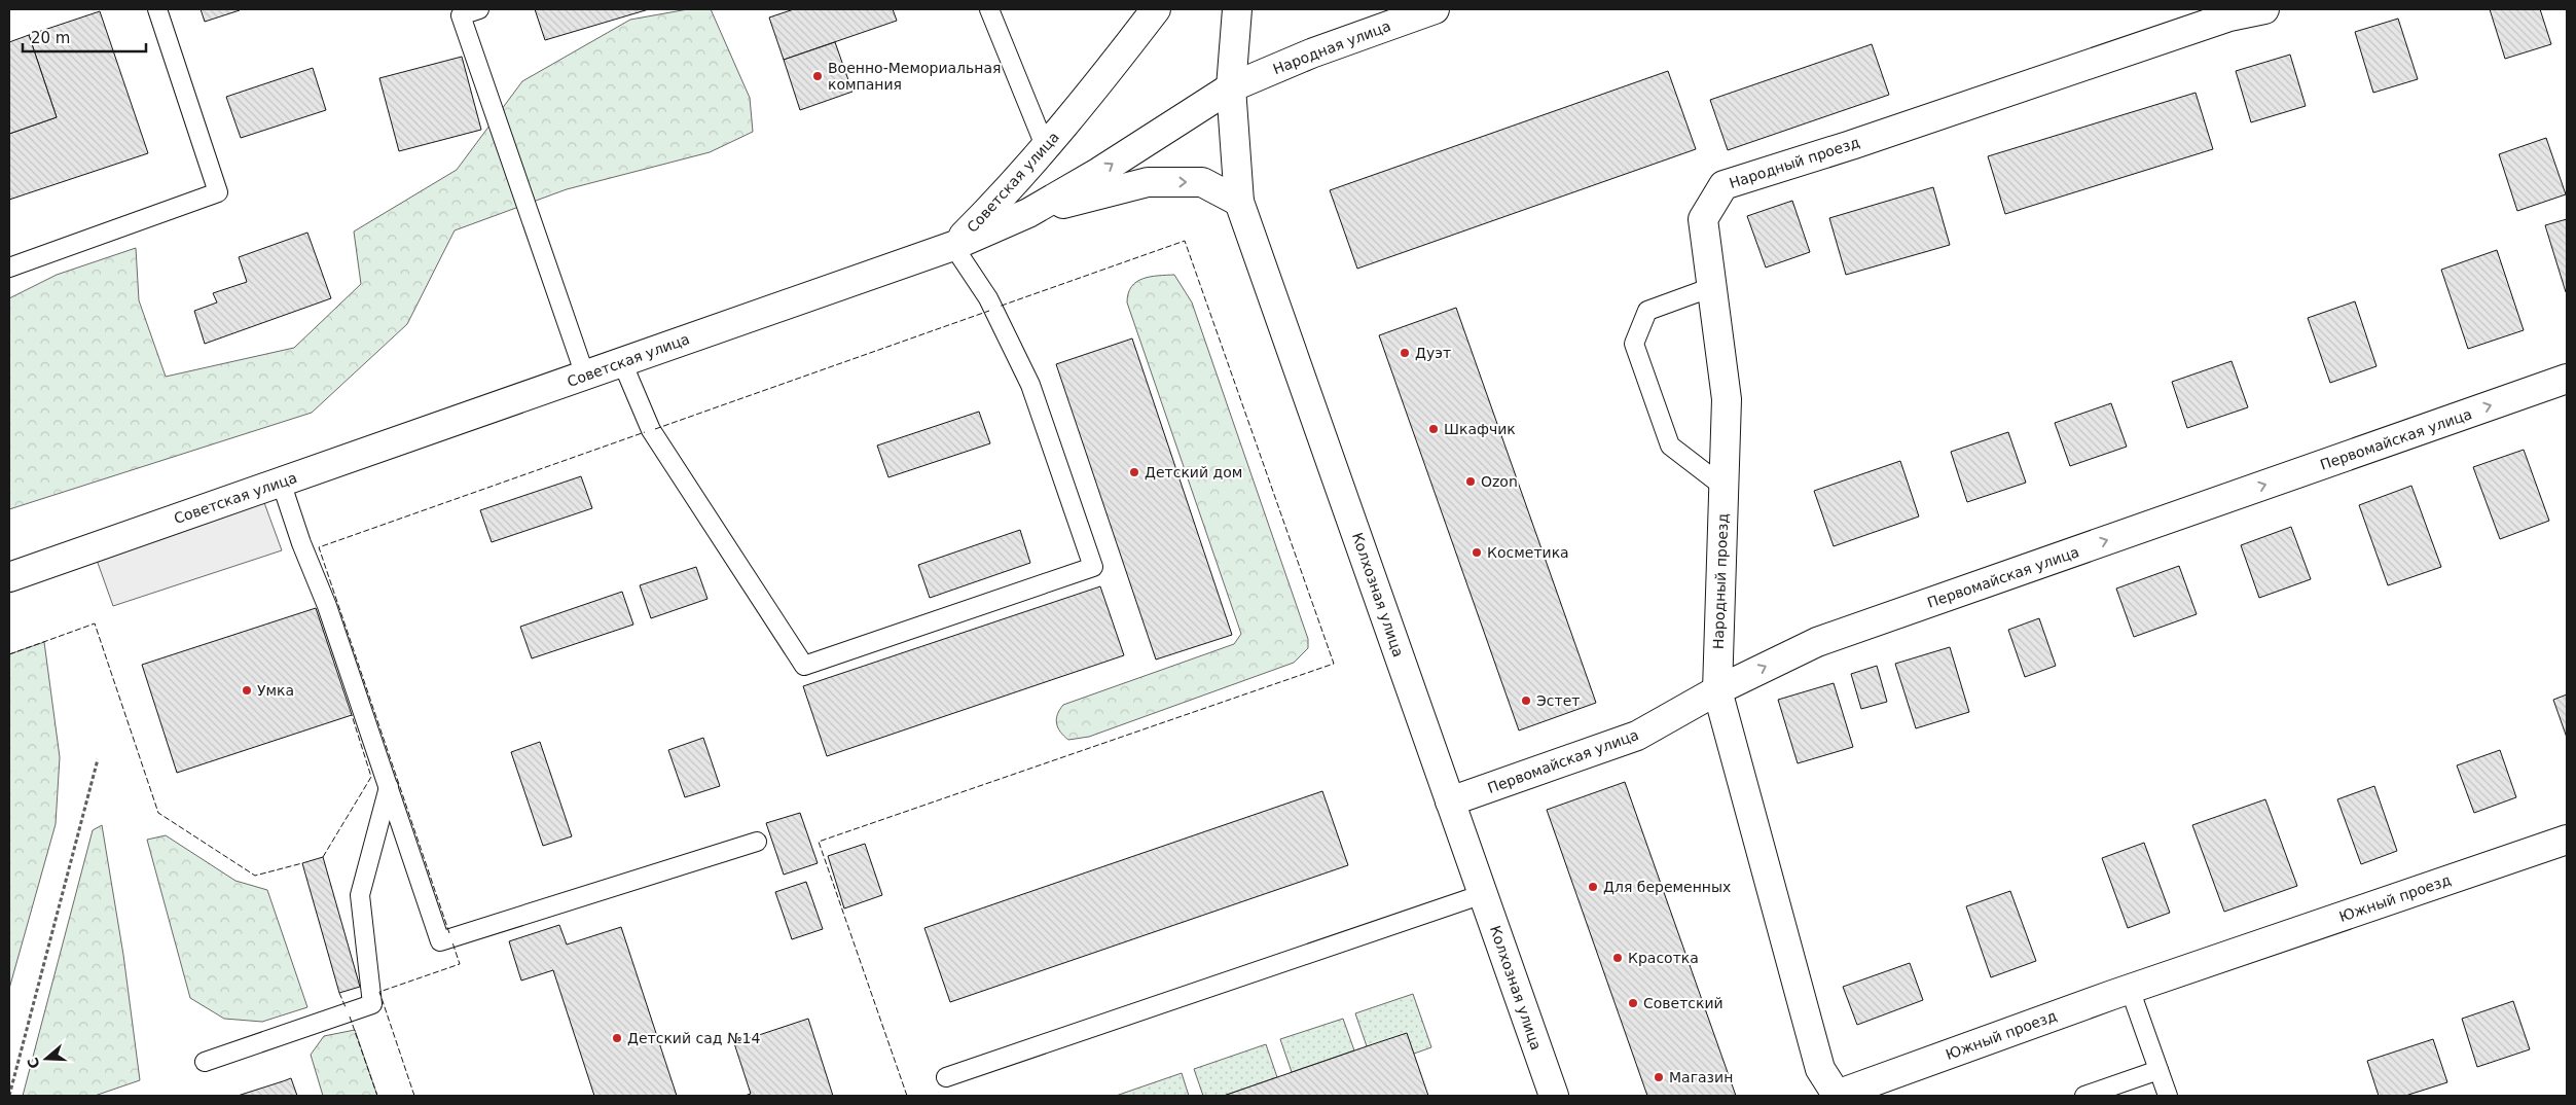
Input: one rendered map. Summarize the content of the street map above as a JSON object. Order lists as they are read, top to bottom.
{
  "streets": {
    "street": [
      "Народная улица",
      "Народный проезд",
      "Советская улица",
      "Первомайская улица",
      "Колхозная улица",
      "Южный проезд"
    ]
  },
  "crossings": [
    ["Народная улица", "Колхозная улица"],
    ["Народный проезд", "Первомайская улица"],
    ["Народный проезд", "Южный проезд"],
    ["Первомайская улица", "Колхозная улица"],
    ["Первомайская улица", "Южный проезд"]
  ],
  "one_way": ["Народная улица", "Первомайская улица"],
  "places": [
    "Военно-Мемориальная компания",
    "Дуэт",
    "Шкафчик",
    "Детский дом",
    "Ozon",
    "Косметика",
    "Умка",
    "Эстет",
    "Для беременных",
    "Красотка",
    "Советский",
    "Детский сад №14",
    "Магазин"
  ],
  "scale_bar": "20 m",
  "north": "left"
}
